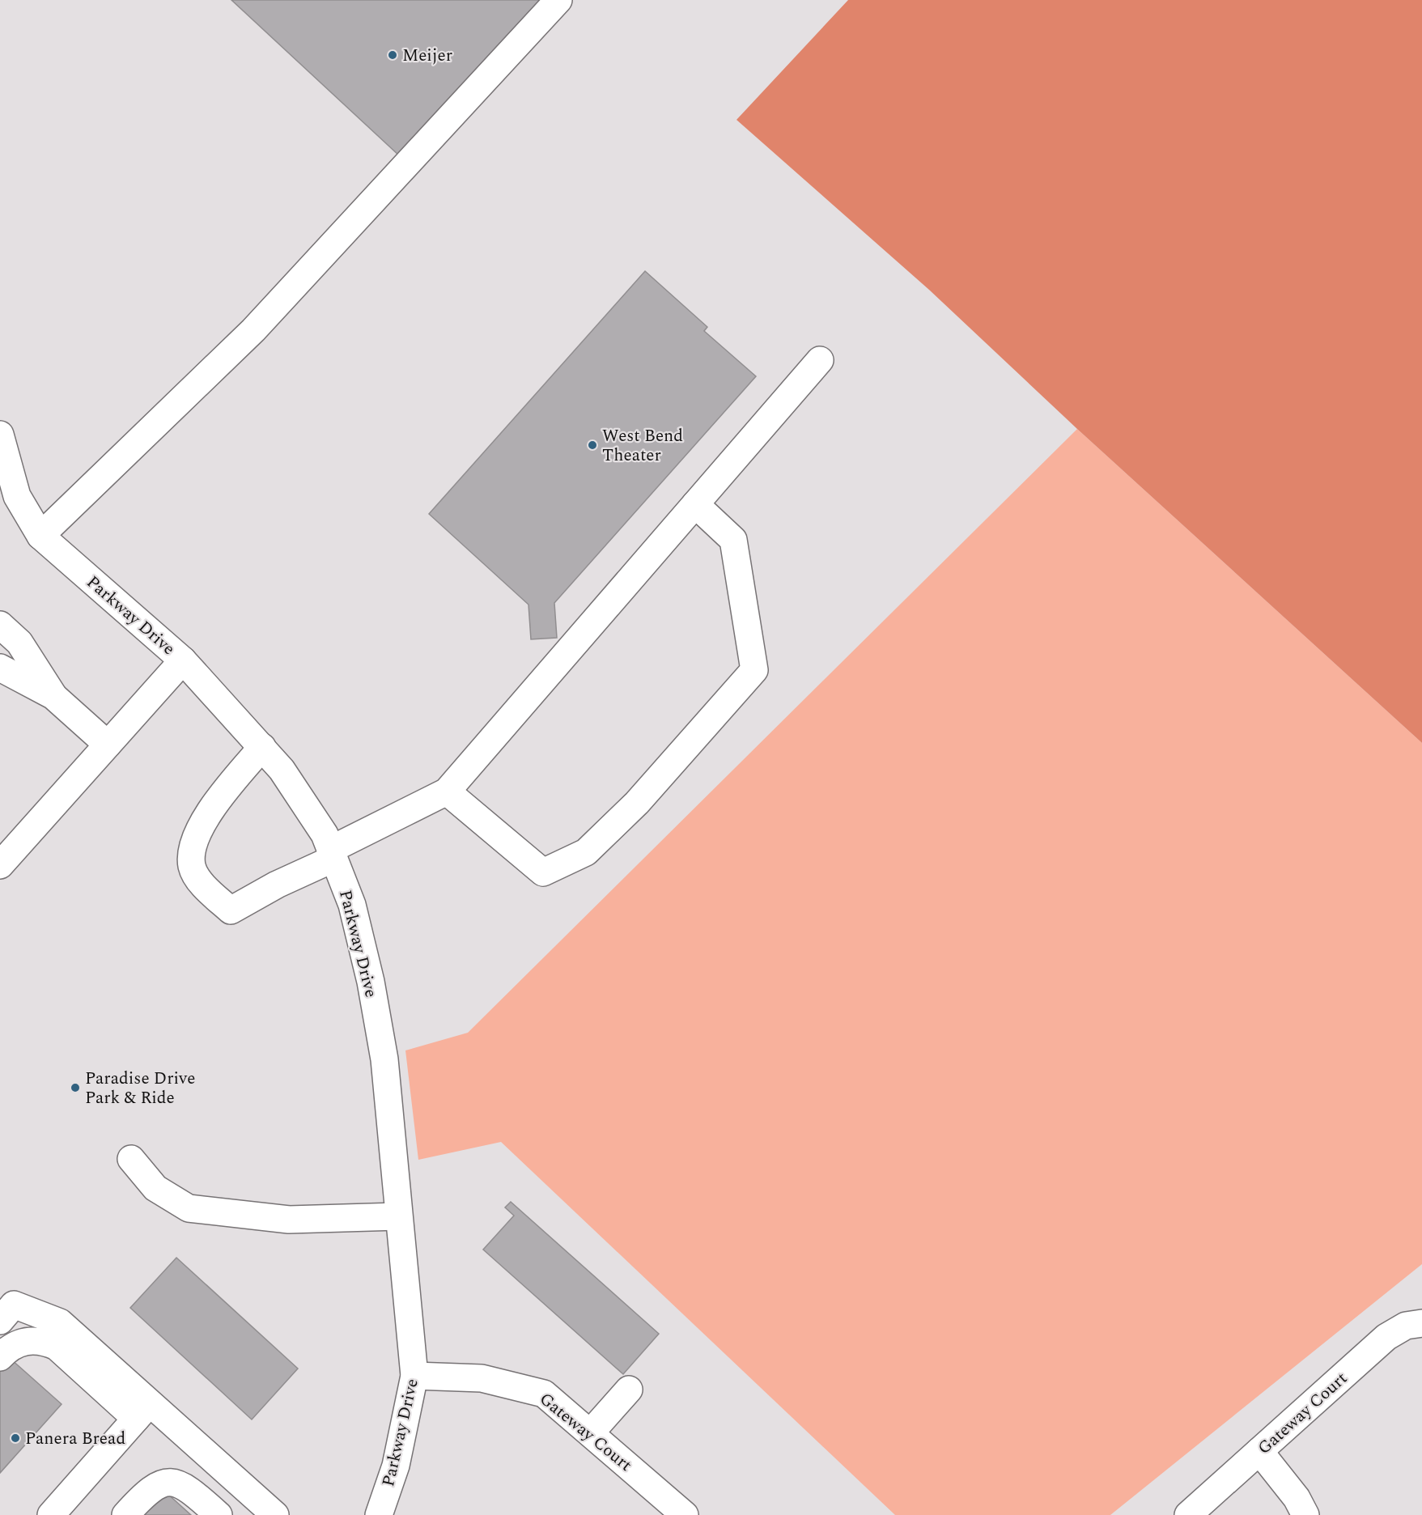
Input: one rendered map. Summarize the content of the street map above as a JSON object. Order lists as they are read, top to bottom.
{
  "streets": {
    "street": ["Parkway Drive", "Gateway Court"]
  },
  "crossings": [
    ["Parkway Drive", "Gateway Court"]
  ],
  "places": [
    "Meijer",
    "West Bend Theater",
    "Paradise Drive Park & Ride",
    "Panera Bread"
  ]
}
